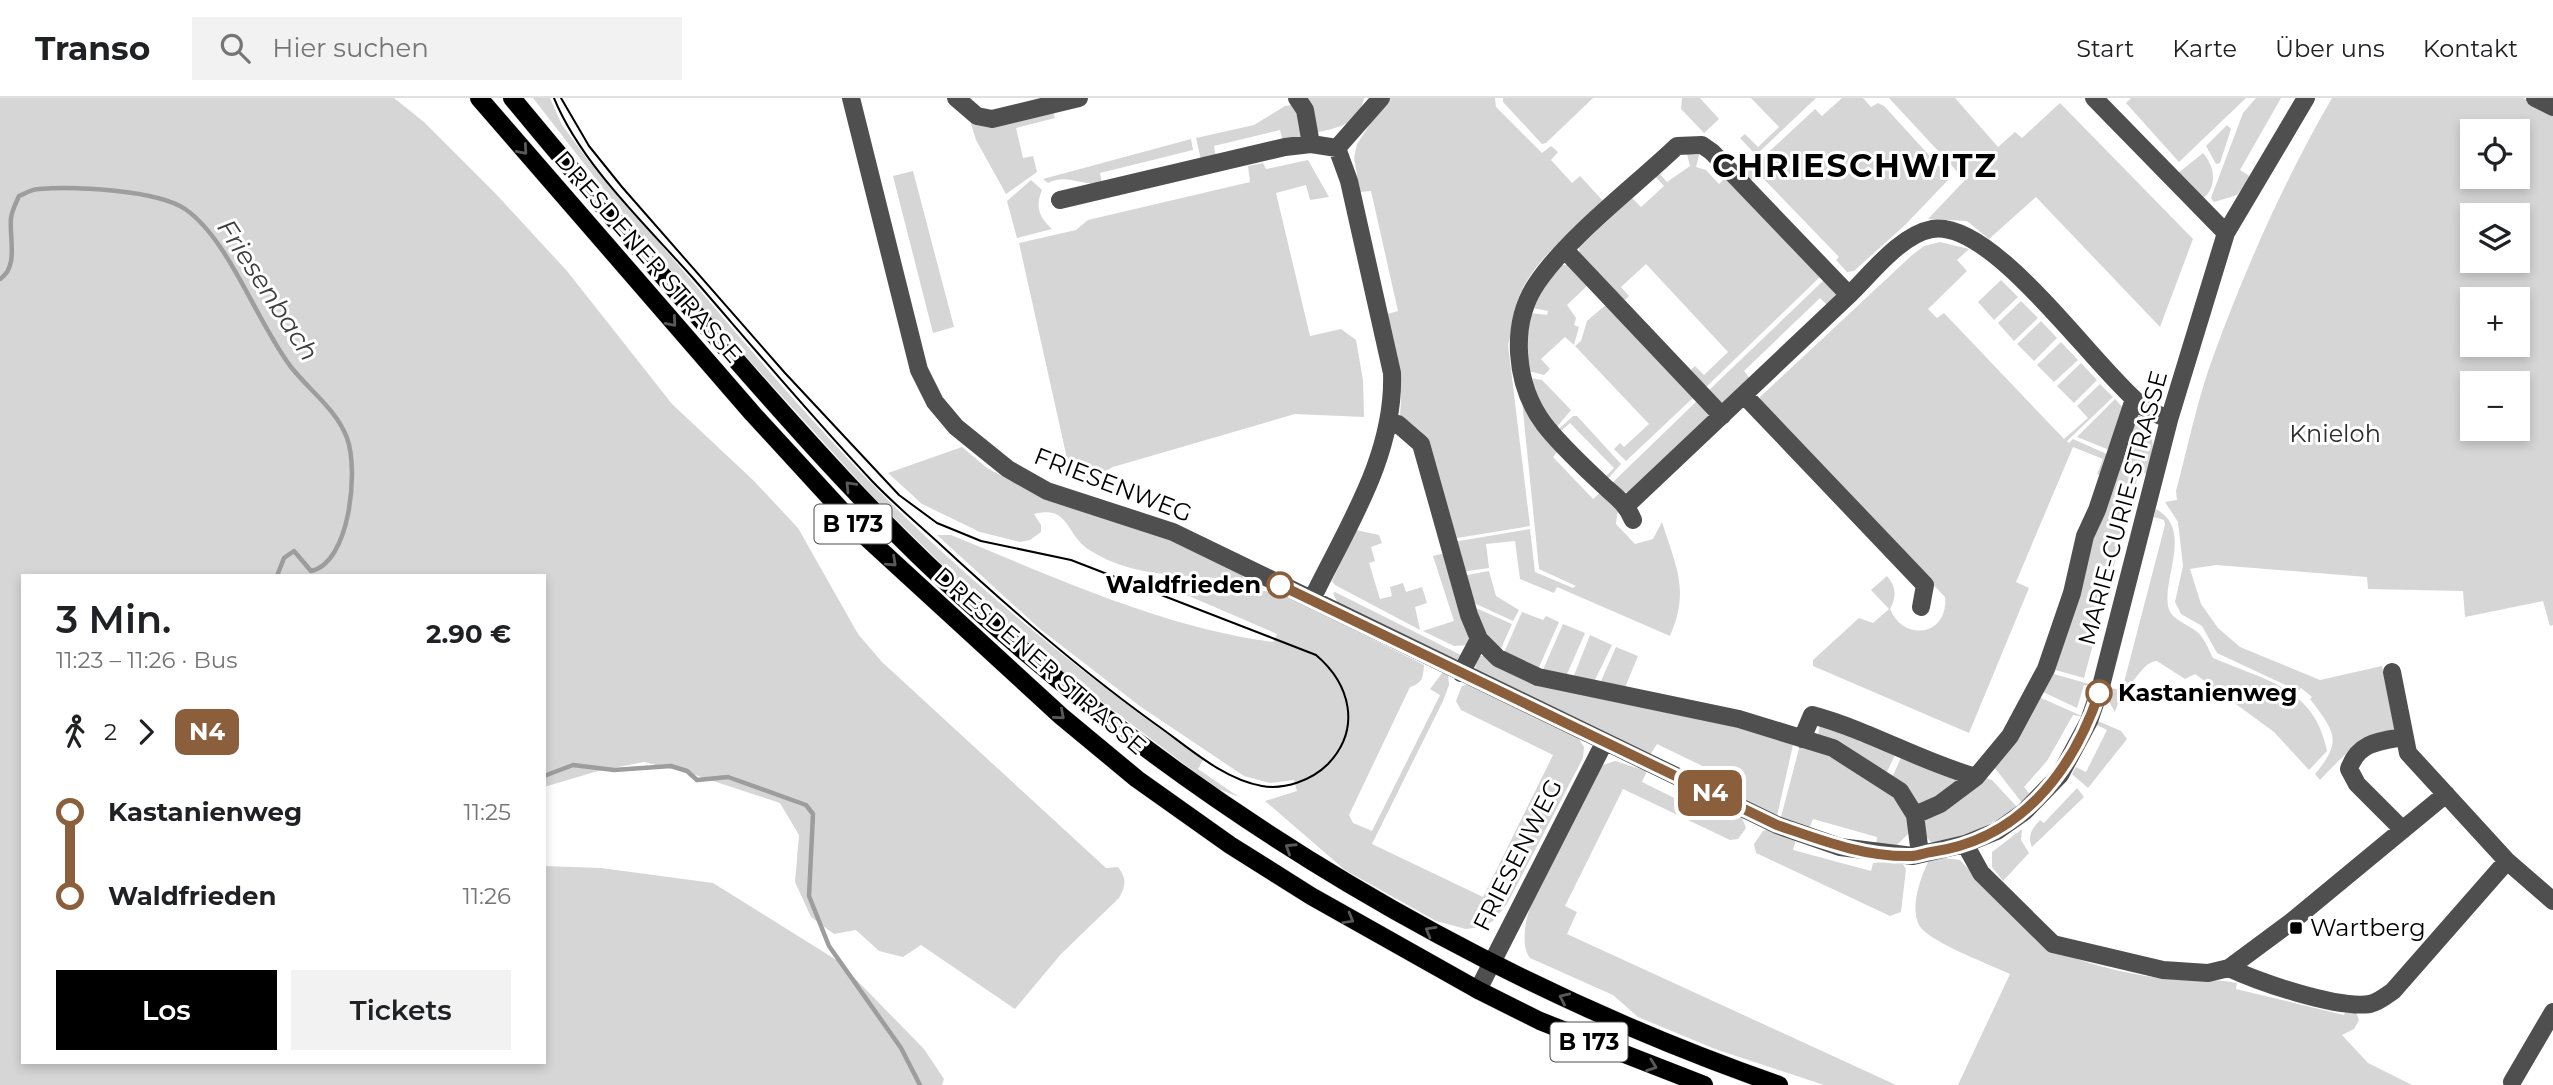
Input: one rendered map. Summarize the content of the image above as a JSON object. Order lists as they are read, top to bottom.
{
  "streets": {
    "main road": ["DRESDENER STRASSE", "B 173"],
    "street": ["FRIESENWEG", "MARIE-CURIE-STRASSE"]
  },
  "crossings": [
    ["DRESDENER STRASSE", "FRIESENWEG"],
    ["FRIESENWEG", "MARIE-CURIE-STRASSE"],
    ["FRIESENWEG", "B 173"]
  ],
  "districts": ["CHRIESCHWITZ"],
  "water": ["Friesenbach"],
  "parks": ["Knieloh"],
  "places": {
    "other": ["Waldfrieden", "Kastanienweg"],
    "transit": ["Wartberg"]
  },
  "lines": ["bus line N4"],
  "page": {
    "header": "Transo",
    "search": "Hier suchen",
    "nav": [
      "Start",
      "Karte",
      "Über uns",
      "Kontakt"
    ],
    "on_map": "N4",
    "map_buttons": ["+", "−"],
    "heading": ["3 Min.", "11:23 – 11:26 · Bus", "2.90 €"],
    "legs": ["2", "N4"],
    "list": [
      {
        "name": "Kastanienweg",
        "value": "11:25"
      },
      {
        "name": "Waldfrieden",
        "value": "11:26"
      }
    ],
    "buttons": ["Los", "Tickets"]
  }
}
